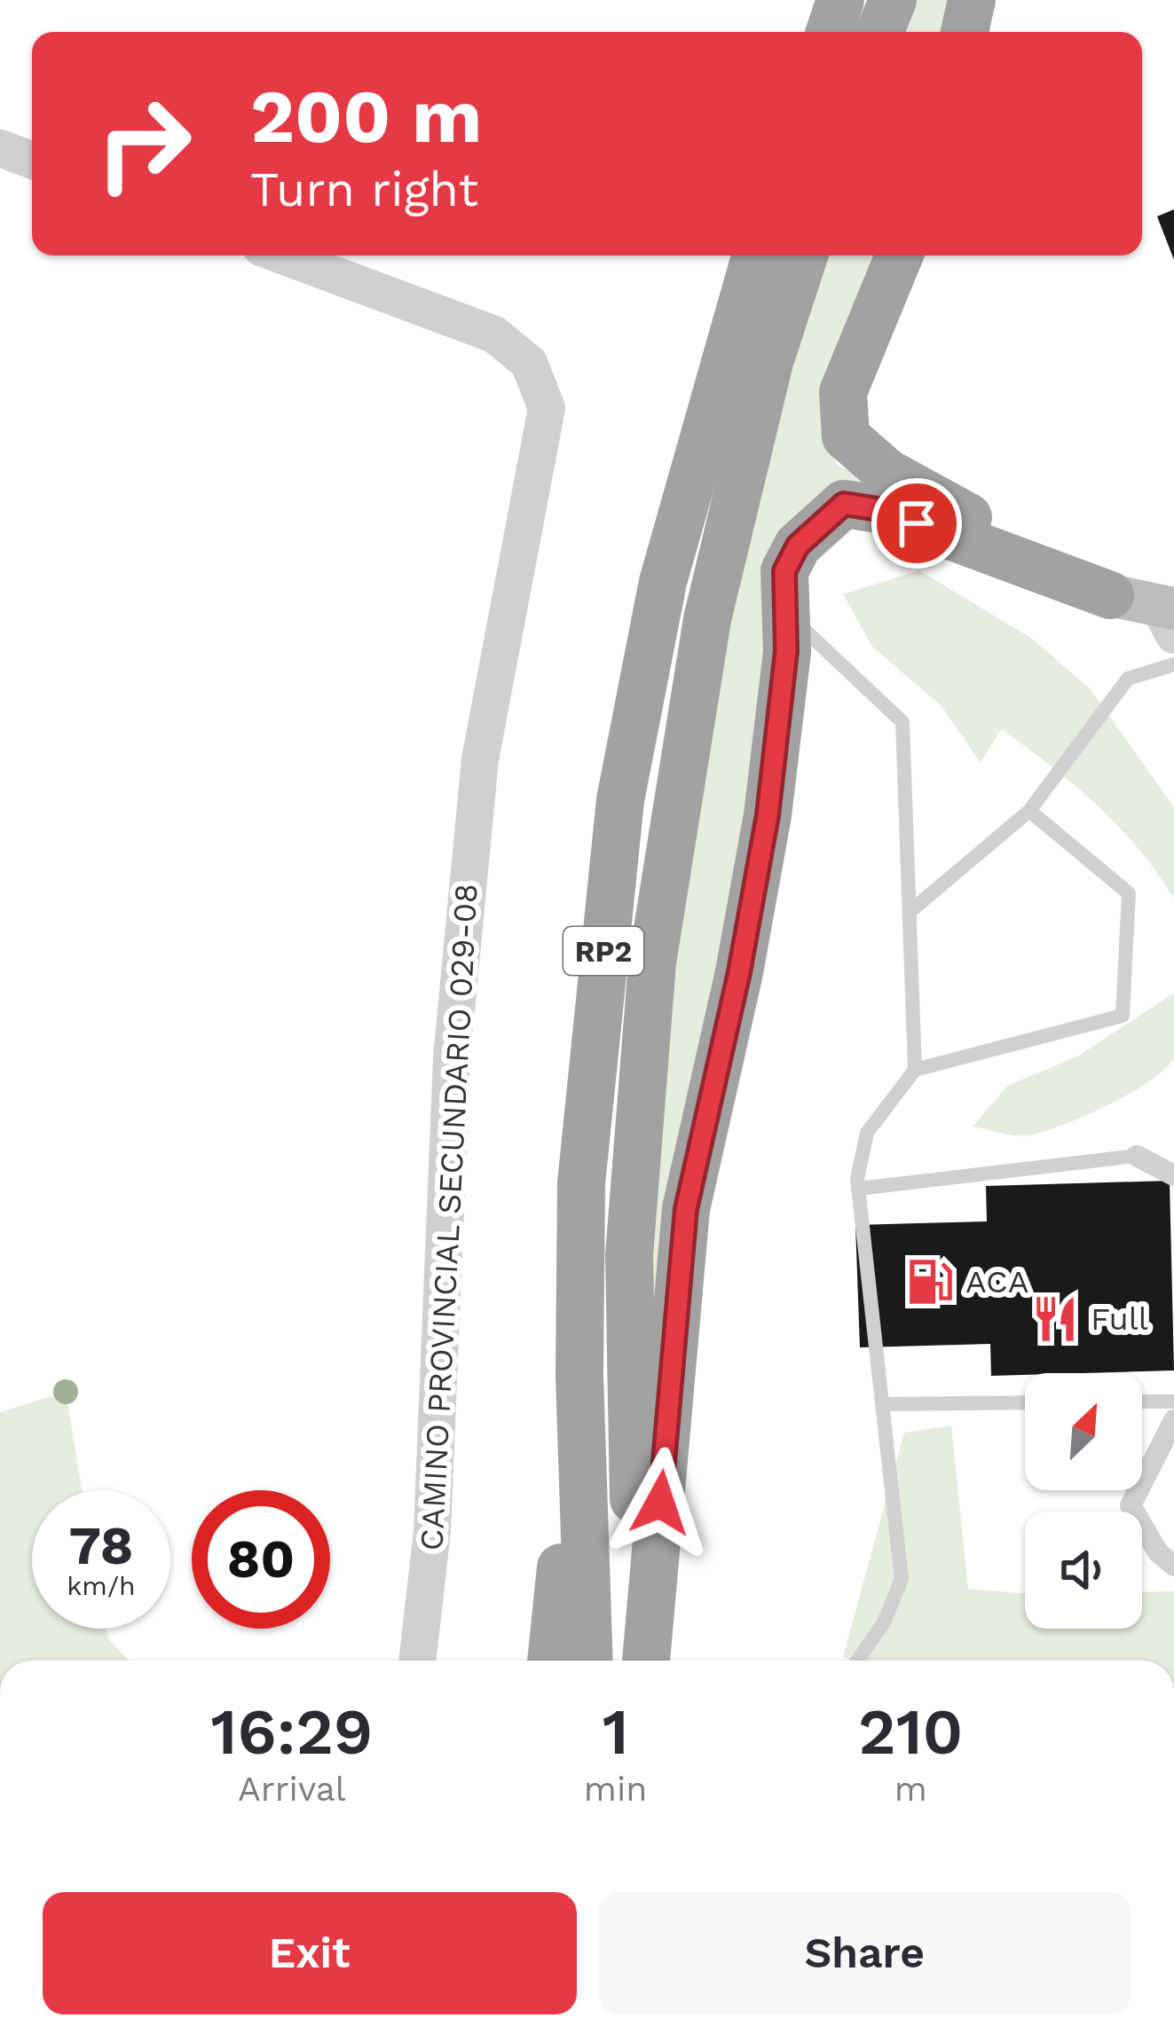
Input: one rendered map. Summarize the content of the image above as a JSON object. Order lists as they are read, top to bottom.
{
  "streets": {
    "highway": ["RP2"],
    "street": ["CAMINO PROVINCIAL SECUNDARIO 029-08"]
  },
  "places": {
    "fuel station": ["ACA"],
    "restaurant": ["Full"]
  },
  "north": "top right",
  "page": {
    "turn": ["200 m", "Turn right"],
    "speed": "78 km/h",
    "limit": "80",
    "eta": [
      "16:29",
      "Arrival",
      "1",
      "min",
      "210",
      "m"
    ],
    "buttons": ["Exit", "Share"]
  }
}
